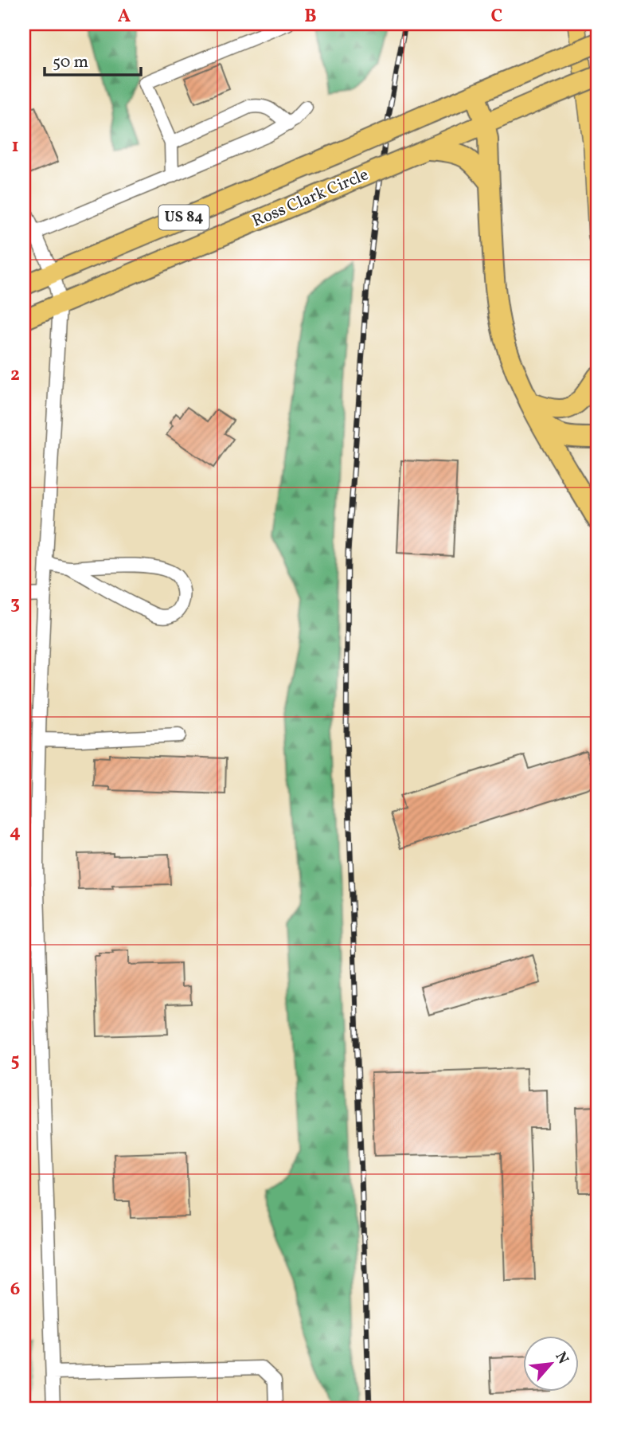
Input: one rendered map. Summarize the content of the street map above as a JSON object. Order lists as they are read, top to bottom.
{
  "streets": {
    "highway": ["Ross Clark Circle", "US 84"]
  },
  "scale_bar": "50 m",
  "north": "top right",
  "grid": {
    "columns": ["A", "B", "C"],
    "rows": [
      "1",
      "2",
      "3",
      "4",
      "5",
      "6"
    ]
  }
}
